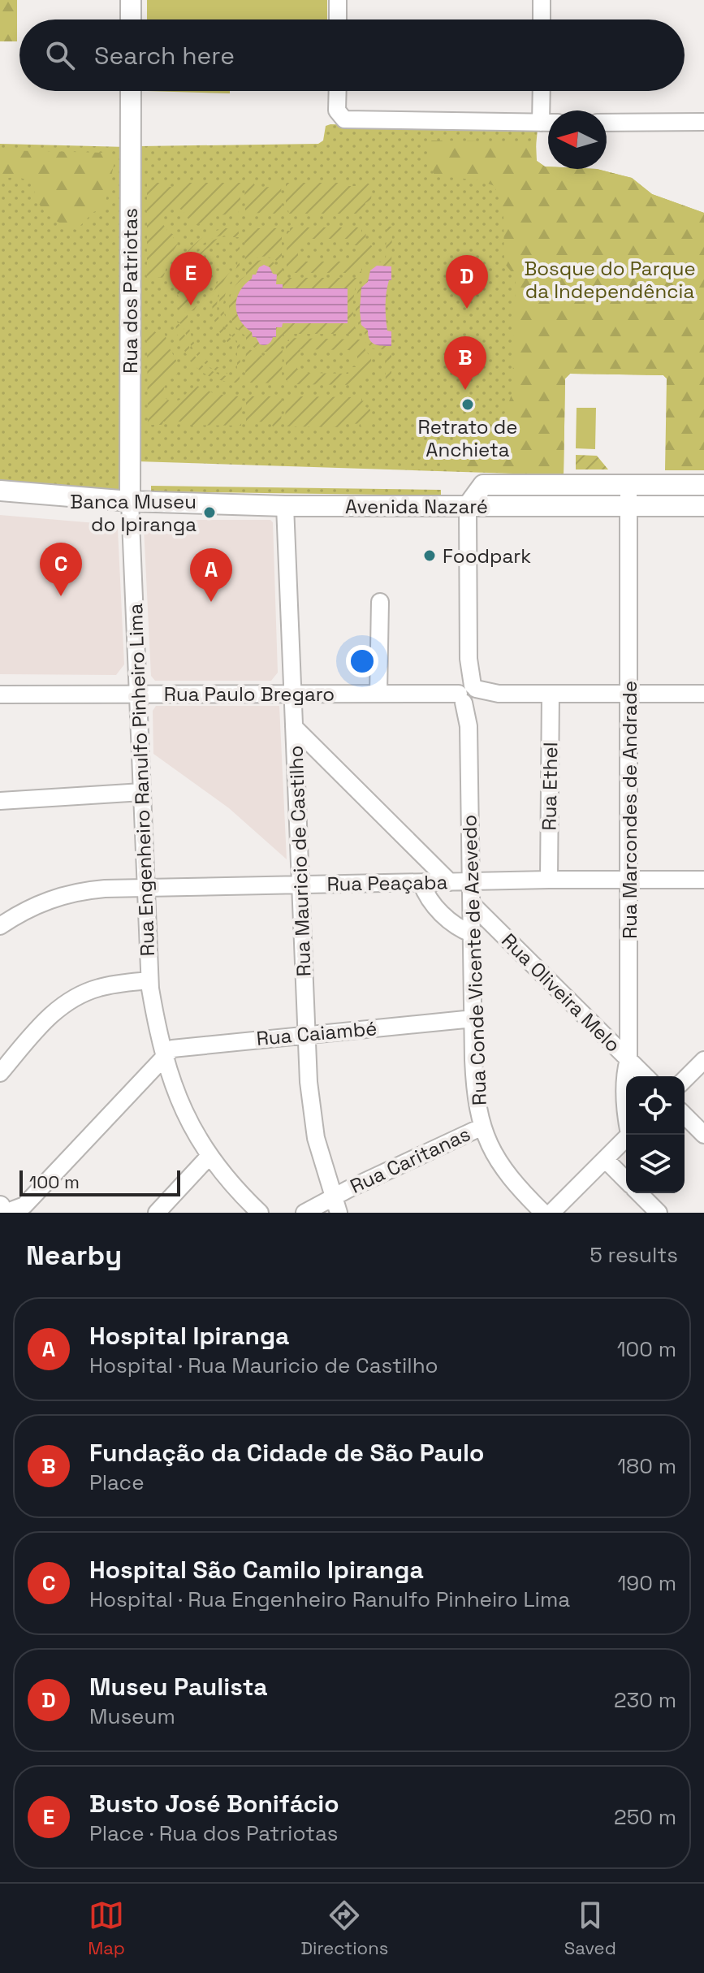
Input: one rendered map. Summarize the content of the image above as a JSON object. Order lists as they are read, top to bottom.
{
  "streets": {
    "main road": ["Rua dos Patriotas", "Avenida Nazaré"],
    "street": [
      "Rua Paulo Bregaro",
      "Rua Engenheiro Ranulfo Pinheiro Lima",
      "Rua Ethel",
      "Rua Marcondes de Andrade",
      "Rua Mauricio de Castilho",
      "Rua Peaçaba",
      "Rua Conde Vicente de Azevedo",
      "Rua Oliveira Melo",
      "Rua Caiambé",
      "Rua Caritanas"
    ]
  },
  "crossings": [
    ["Rua dos Patriotas", "Avenida Nazaré"],
    ["Rua dos Patriotas", "Rua Engenheiro Ranulfo Pinheiro Lima"],
    ["Avenida Nazaré", "Rua Engenheiro Ranulfo Pinheiro Lima"],
    ["Avenida Nazaré", "Rua Marcondes de Andrade"],
    ["Avenida Nazaré", "Rua Mauricio de Castilho"],
    ["Avenida Nazaré", "Rua Conde Vicente de Azevedo"],
    ["Rua Paulo Bregaro", "Rua Engenheiro Ranulfo Pinheiro Lima"],
    ["Rua Paulo Bregaro", "Rua Ethel"],
    ["Rua Paulo Bregaro", "Rua Marcondes de Andrade"],
    ["Rua Paulo Bregaro", "Rua Mauricio de Castilho"],
    ["Rua Paulo Bregaro", "Rua Conde Vicente de Azevedo"],
    ["Rua Engenheiro Ranulfo Pinheiro Lima", "Rua Peaçaba"],
    ["Rua Engenheiro Ranulfo Pinheiro Lima", "Rua Caiambé"],
    ["Rua Ethel", "Rua Peaçaba"],
    ["Rua Marcondes de Andrade", "Rua Peaçaba"],
    ["Rua Marcondes de Andrade", "Rua Oliveira Melo"],
    ["Rua Mauricio de Castilho", "Rua Peaçaba"],
    ["Rua Mauricio de Castilho", "Rua Caiambé"],
    ["Rua Mauricio de Castilho", "Rua Caritanas"],
    ["Rua Peaçaba", "Rua Conde Vicente de Azevedo"],
    ["Rua Conde Vicente de Azevedo", "Rua Oliveira Melo"],
    ["Rua Conde Vicente de Azevedo", "Rua Caiambé"],
    ["Rua Conde Vicente de Azevedo", "Rua Caritanas"]
  ],
  "parks": ["Bosque do Parque da Independência"],
  "places": ["Retrato de Anchieta", "Banca Museu do Ipiranga", "Foodpark"],
  "scale_bar": "100 m",
  "north": "left",
  "page": {
    "search": "Search here",
    "pins": [
      "E",
      "D",
      "B",
      "C",
      "A"
    ],
    "scale": "100 m",
    "heading": ["Nearby", "5 results"],
    "list": [
      {
        "mark": "A",
        "name": "Hospital Ipiranga",
        "note": "Hospital · Rua Mauricio de Castilho",
        "value": "100 m"
      },
      {
        "mark": "B",
        "name": "Fundação da Cidade de São Paulo",
        "note": "Place",
        "value": "180 m"
      },
      {
        "mark": "C",
        "name": "Hospital São Camilo Ipiranga",
        "note": "Hospital · Rua Engenheiro Ranulfo Pinheiro Lima",
        "value": "190 m"
      },
      {
        "mark": "D",
        "name": "Museu Paulista",
        "note": "Museum",
        "value": "230 m"
      },
      {
        "mark": "E",
        "name": "Busto José Bonifácio",
        "note": "Place · Rua dos Patriotas",
        "value": "250 m"
      }
    ],
    "nav": ["Map", "Directions", "Saved"]
  }
}
